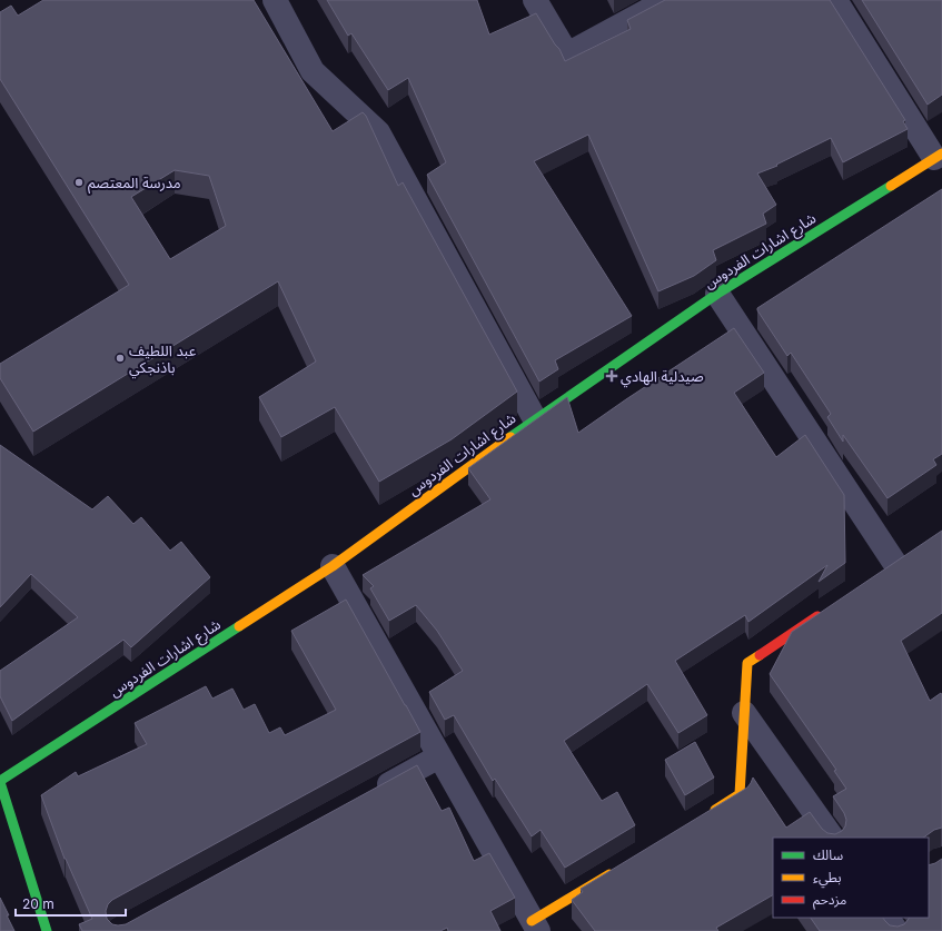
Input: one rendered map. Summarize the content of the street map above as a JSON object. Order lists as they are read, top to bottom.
{
  "streets": {
    "street": ["شارع اشارات الفردوس"]
  },
  "places": {
    "other": ["مدرسة المعتصم", "عبد اللطيف باذنجكي"],
    "health": ["صيدلية الهادي"]
  },
  "legend": ["سالك", "بطيء", "مزدحم"],
  "scale_bar": "20 m"
}
